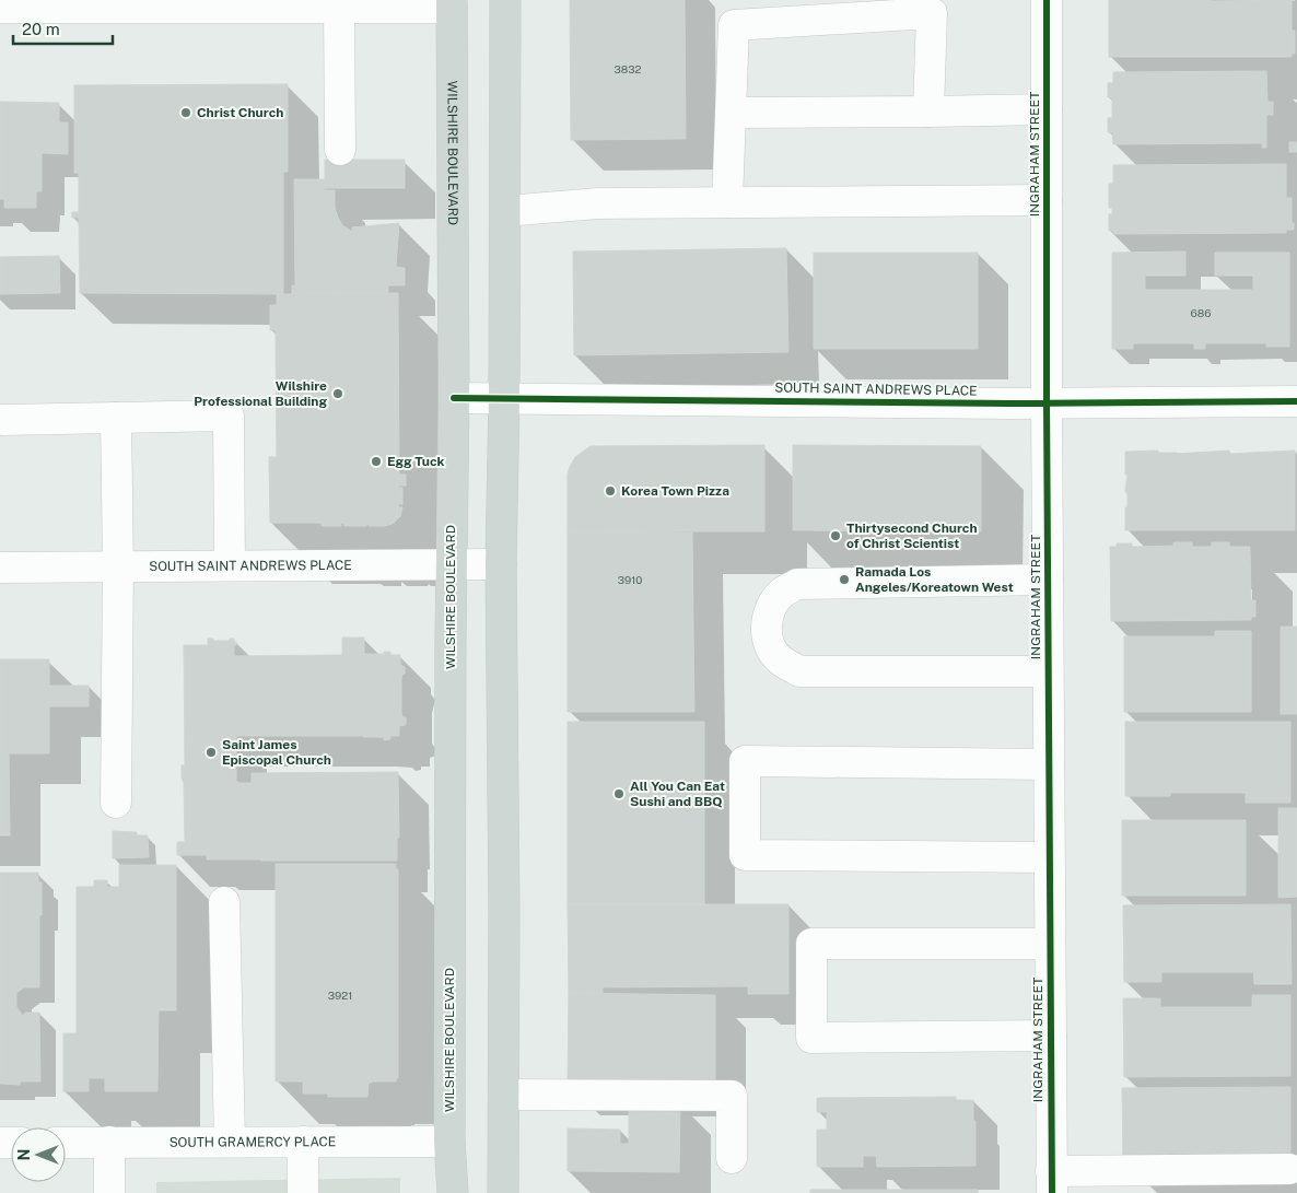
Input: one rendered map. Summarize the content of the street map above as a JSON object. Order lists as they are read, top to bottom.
{
  "streets": {
    "main road": ["WILSHIRE BOULEVARD"],
    "street": ["INGRAHAM STREET", "SOUTH SAINT ANDREWS PLACE", "SOUTH GRAMERCY PLACE"]
  },
  "crossings": [
    ["WILSHIRE BOULEVARD", "SOUTH SAINT ANDREWS PLACE"],
    ["WILSHIRE BOULEVARD", "SOUTH GRAMERCY PLACE"],
    ["INGRAHAM STREET", "SOUTH SAINT ANDREWS PLACE"]
  ],
  "places": [
    "Christ Church",
    "Wilshire Professional Building",
    "Egg Tuck",
    "Korea Town Pizza",
    "Thirtysecond Church of Christ Scientist",
    "Ramada Los Angeles/Koreatown West",
    "Saint James Episcopal Church",
    "All You Can Eat Sushi and BBQ"
  ],
  "house_numbers": [
    "3832",
    "686",
    "3910",
    "3921"
  ],
  "scale_bar": "20 m",
  "north": "left"
}
